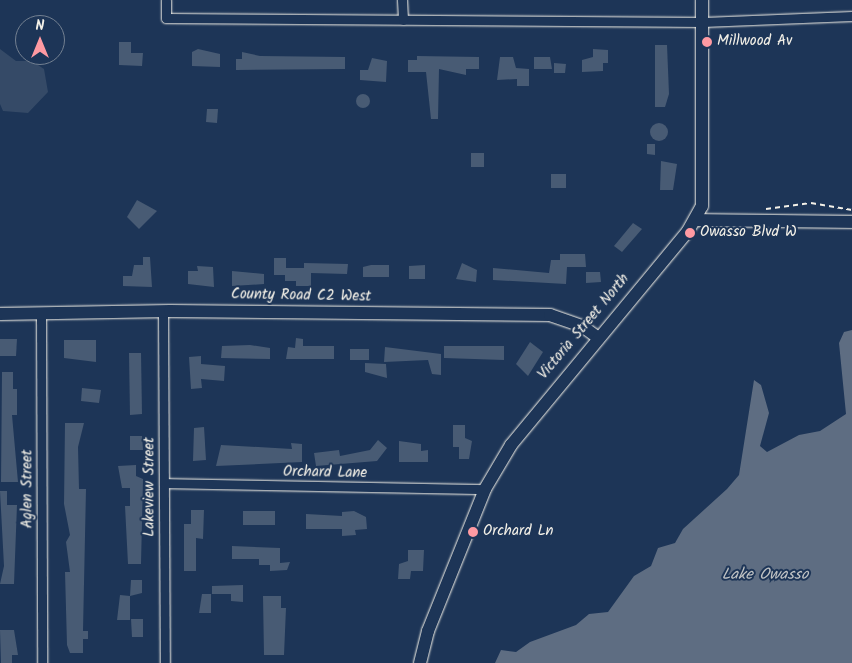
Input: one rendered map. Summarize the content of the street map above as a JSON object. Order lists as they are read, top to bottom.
{
  "streets": {
    "street": [
      "County Road C2 West",
      "Victoria Street North",
      "Orchard Lane",
      "Lakeview Street",
      "Aglen Street"
    ]
  },
  "crossings": [
    ["County Road C2 West", "Victoria Street North"],
    ["County Road C2 West", "Lakeview Street"],
    ["County Road C2 West", "Aglen Street"],
    ["Victoria Street North", "Orchard Lane"],
    ["Orchard Lane", "Lakeview Street"]
  ],
  "water": ["Lake Owasso"],
  "places": ["Millwood Av", "Owasso Blvd W", "Orchard Ln"],
  "north": "top"
}
